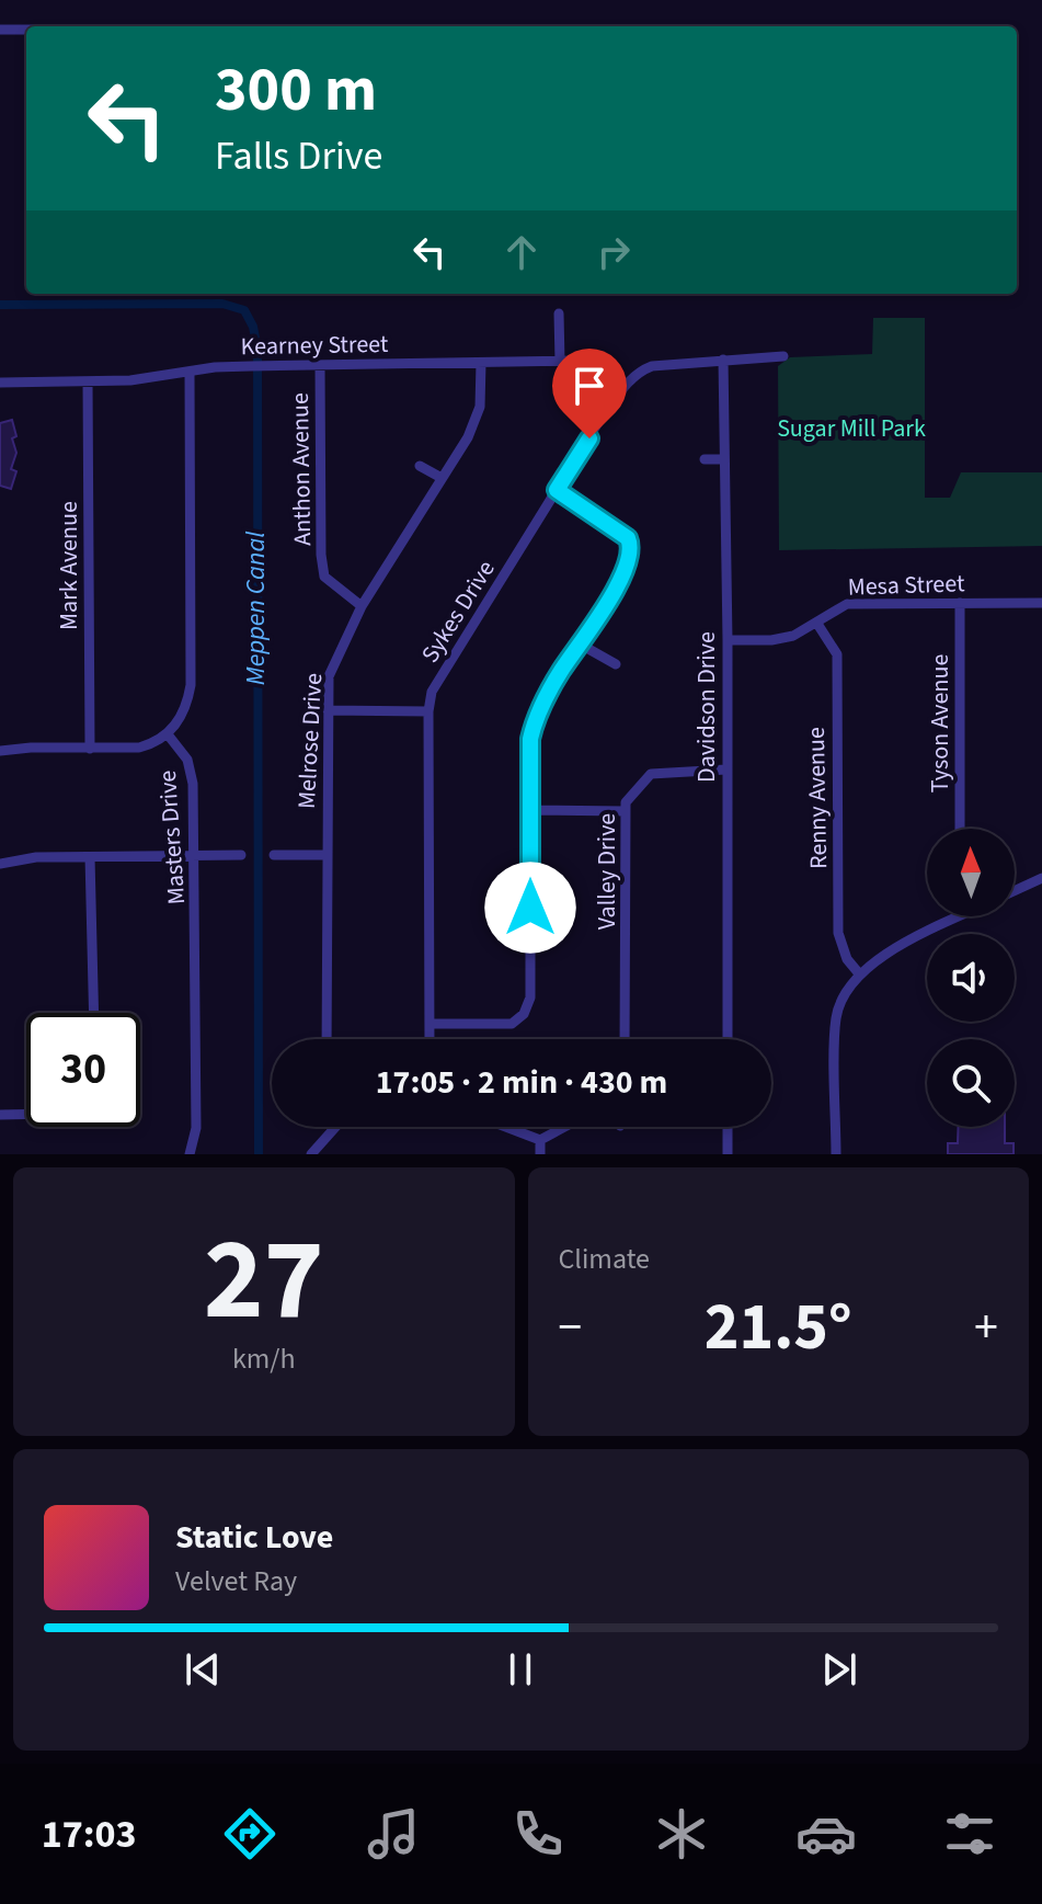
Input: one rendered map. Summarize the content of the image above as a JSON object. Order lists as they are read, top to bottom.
{
  "streets": {
    "street": [
      "Kearney Street",
      "Anthon Avenue",
      "Mark Avenue",
      "Mesa Street",
      "Sykes Drive",
      "Davidson Drive",
      "Tyson Avenue",
      "Melrose Drive",
      "Renny Avenue",
      "Masters Drive",
      "Valley Drive"
    ]
  },
  "crossings": [
    ["Kearney Street", "Anthon Avenue"],
    ["Kearney Street", "Mark Avenue"],
    ["Kearney Street", "Sykes Drive"],
    ["Kearney Street", "Melrose Drive"],
    ["Kearney Street", "Masters Drive"],
    ["Anthon Avenue", "Melrose Drive"],
    ["Mesa Street", "Davidson Drive"],
    ["Mesa Street", "Tyson Avenue"],
    ["Mesa Street", "Renny Avenue"],
    ["Sykes Drive", "Davidson Drive"],
    ["Davidson Drive", "Valley Drive"]
  ],
  "water": ["Meppen Canal"],
  "parks": ["Sugar Mill Park"],
  "north": "top",
  "page": {
    "turn": ["300 m", "Falls Drive"],
    "limit": "30",
    "trip": "17:05 · 2 min · 430 m",
    "tile": [
      ["27", "km/h"],
      "Climate"
    ],
    "heat": ["−", "21.5°", "+"],
    "song": ["Static Love", "Velvet Ray"],
    "tabs": "17:03"
  }
}
